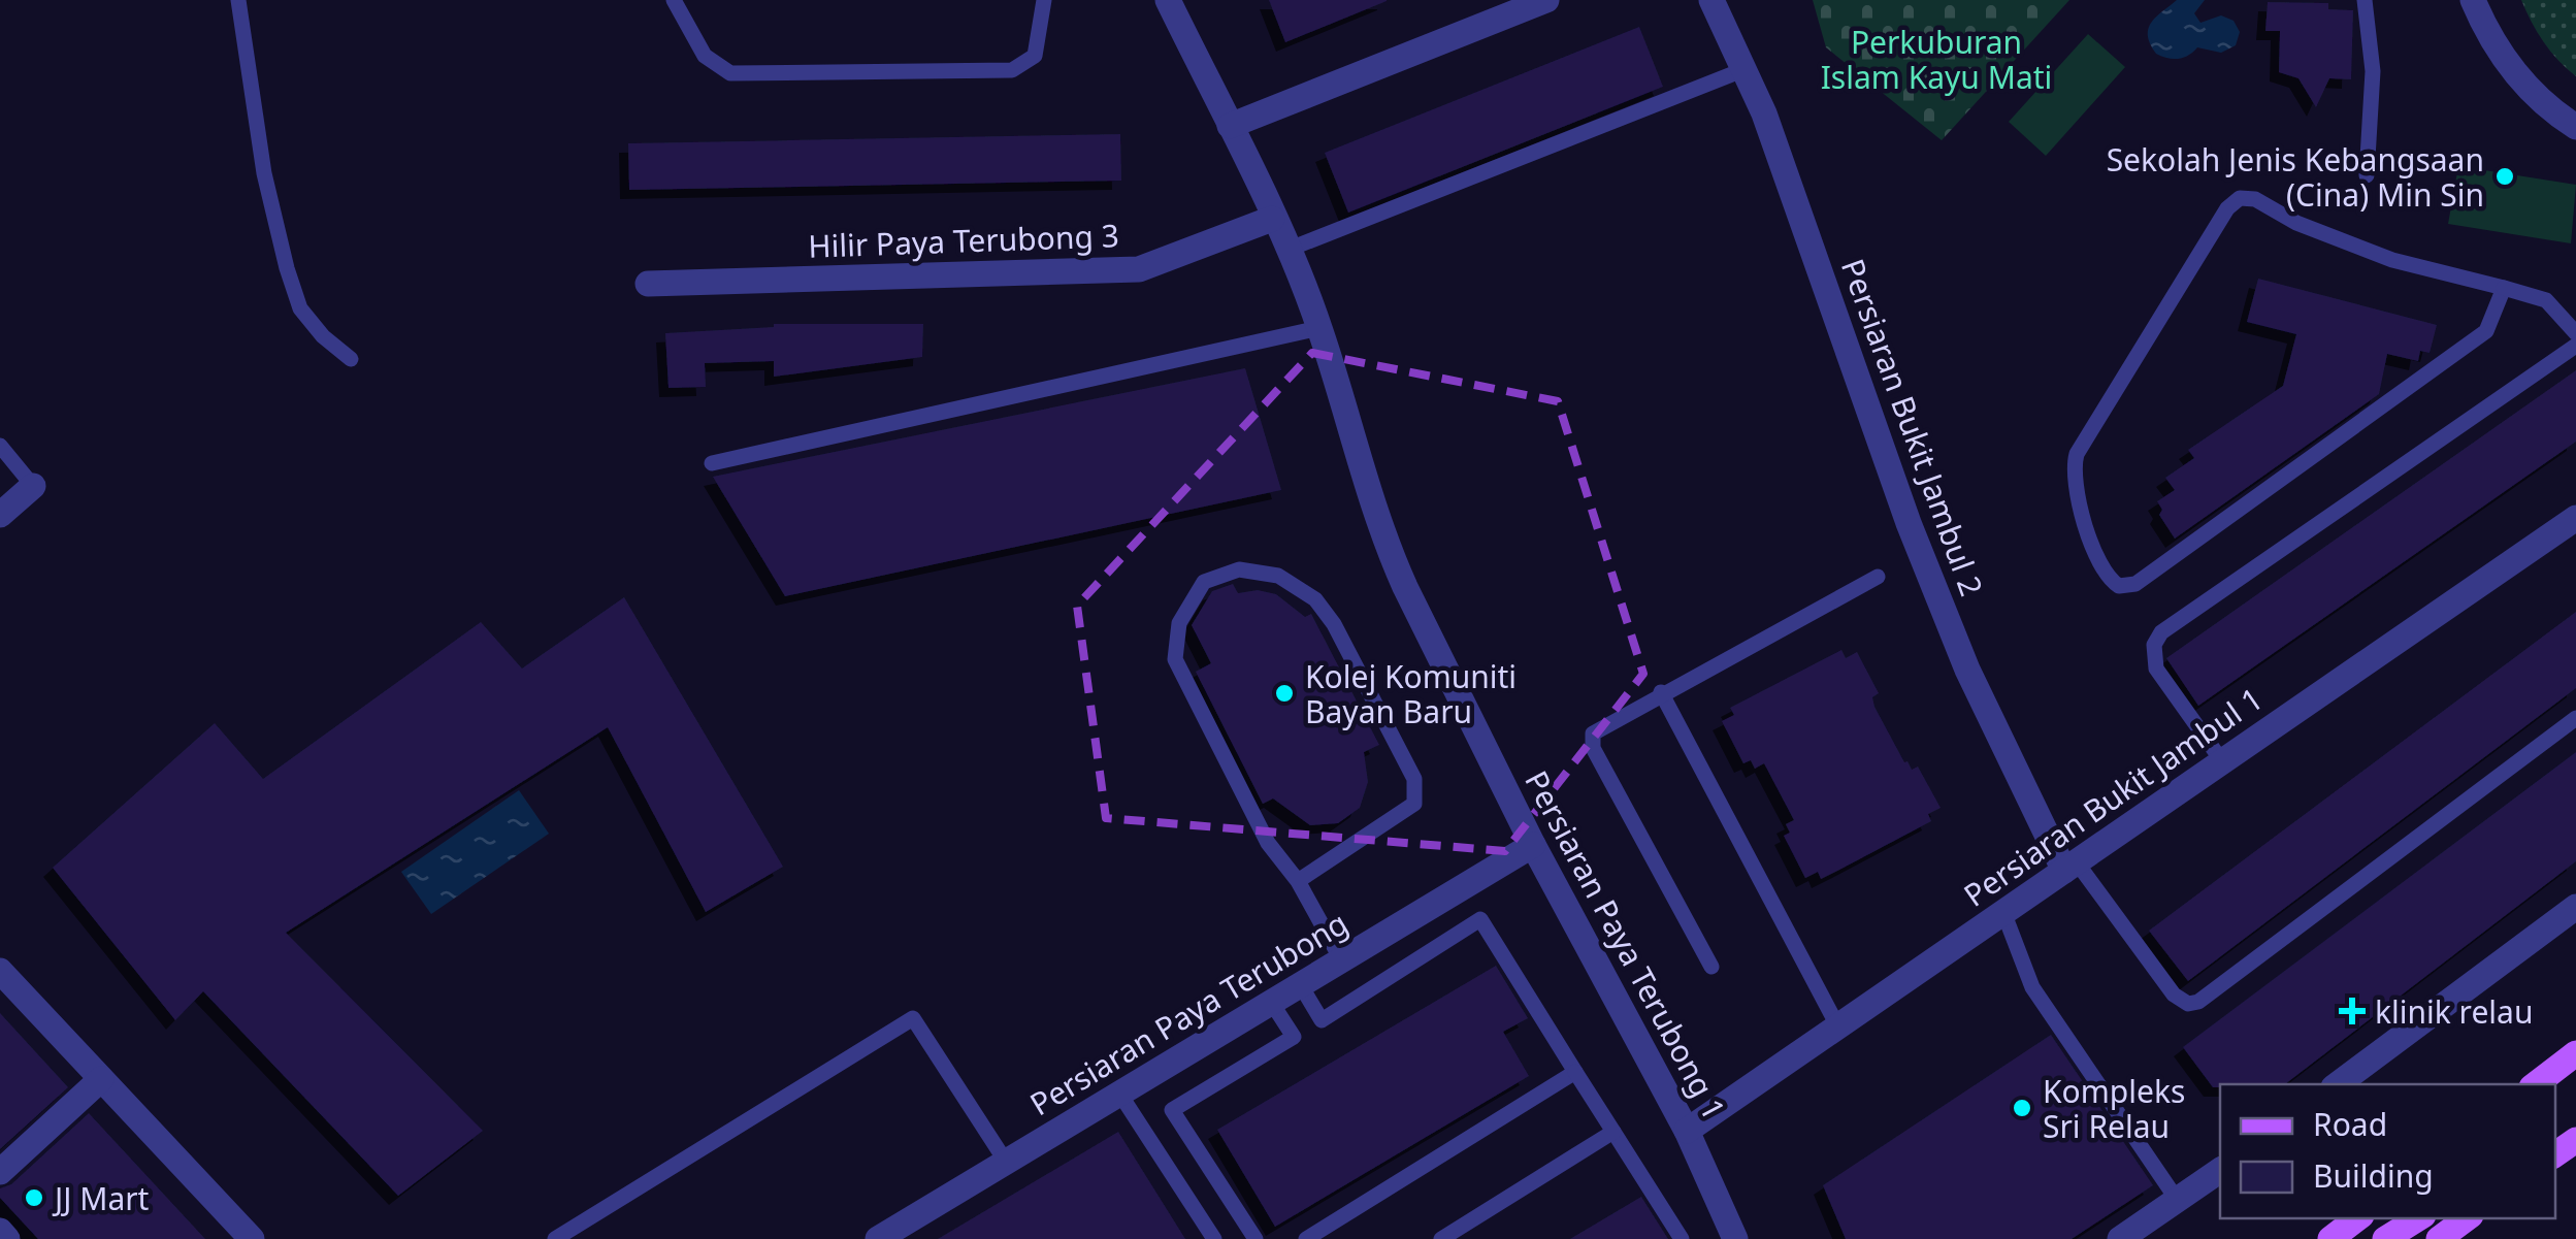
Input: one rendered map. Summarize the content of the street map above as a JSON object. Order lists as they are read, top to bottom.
{
  "streets": {
    "street": [
      "Hilir Paya Terubong 3",
      "Persiaran Bukit Jambul 2",
      "Persiaran Bukit Jambul 1",
      "Persiaran Paya Terubong 1",
      "Persiaran Paya Terubong"
    ]
  },
  "crossings": [
    ["Hilir Paya Terubong 3", "Persiaran Paya Terubong 1"],
    ["Persiaran Bukit Jambul 2", "Persiaran Bukit Jambul 1"],
    ["Persiaran Bukit Jambul 1", "Persiaran Paya Terubong 1"],
    ["Persiaran Paya Terubong 1", "Persiaran Paya Terubong"]
  ],
  "parks": ["Perkuburan Islam Kayu Mati"],
  "places": {
    "other": [
      "Sekolah Jenis Kebangsaan (Cina) Min Sin",
      "Kolej Komuniti Bayan Baru",
      "Kompleks Sri Relau",
      "JJ Mart"
    ],
    "health": ["klinik relau"]
  },
  "legend": ["Road", "Building"]
}
